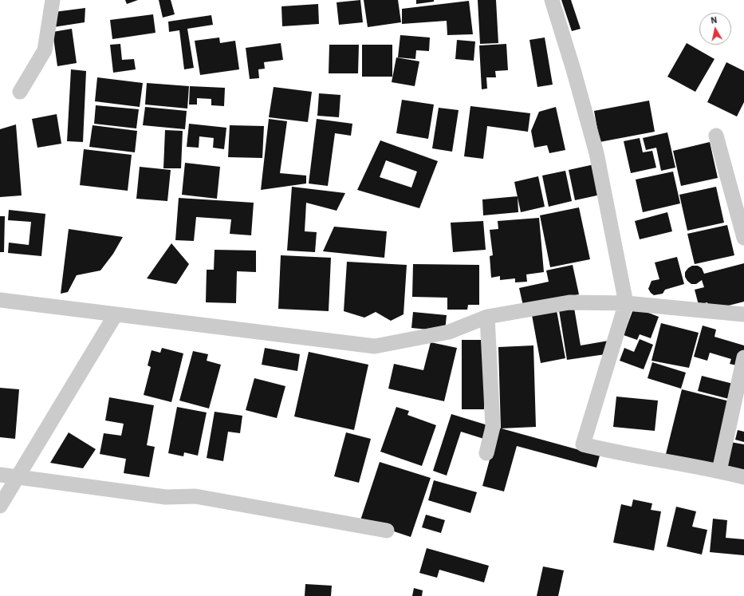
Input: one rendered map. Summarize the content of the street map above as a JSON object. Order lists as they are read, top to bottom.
{
  "north": "top"
}
